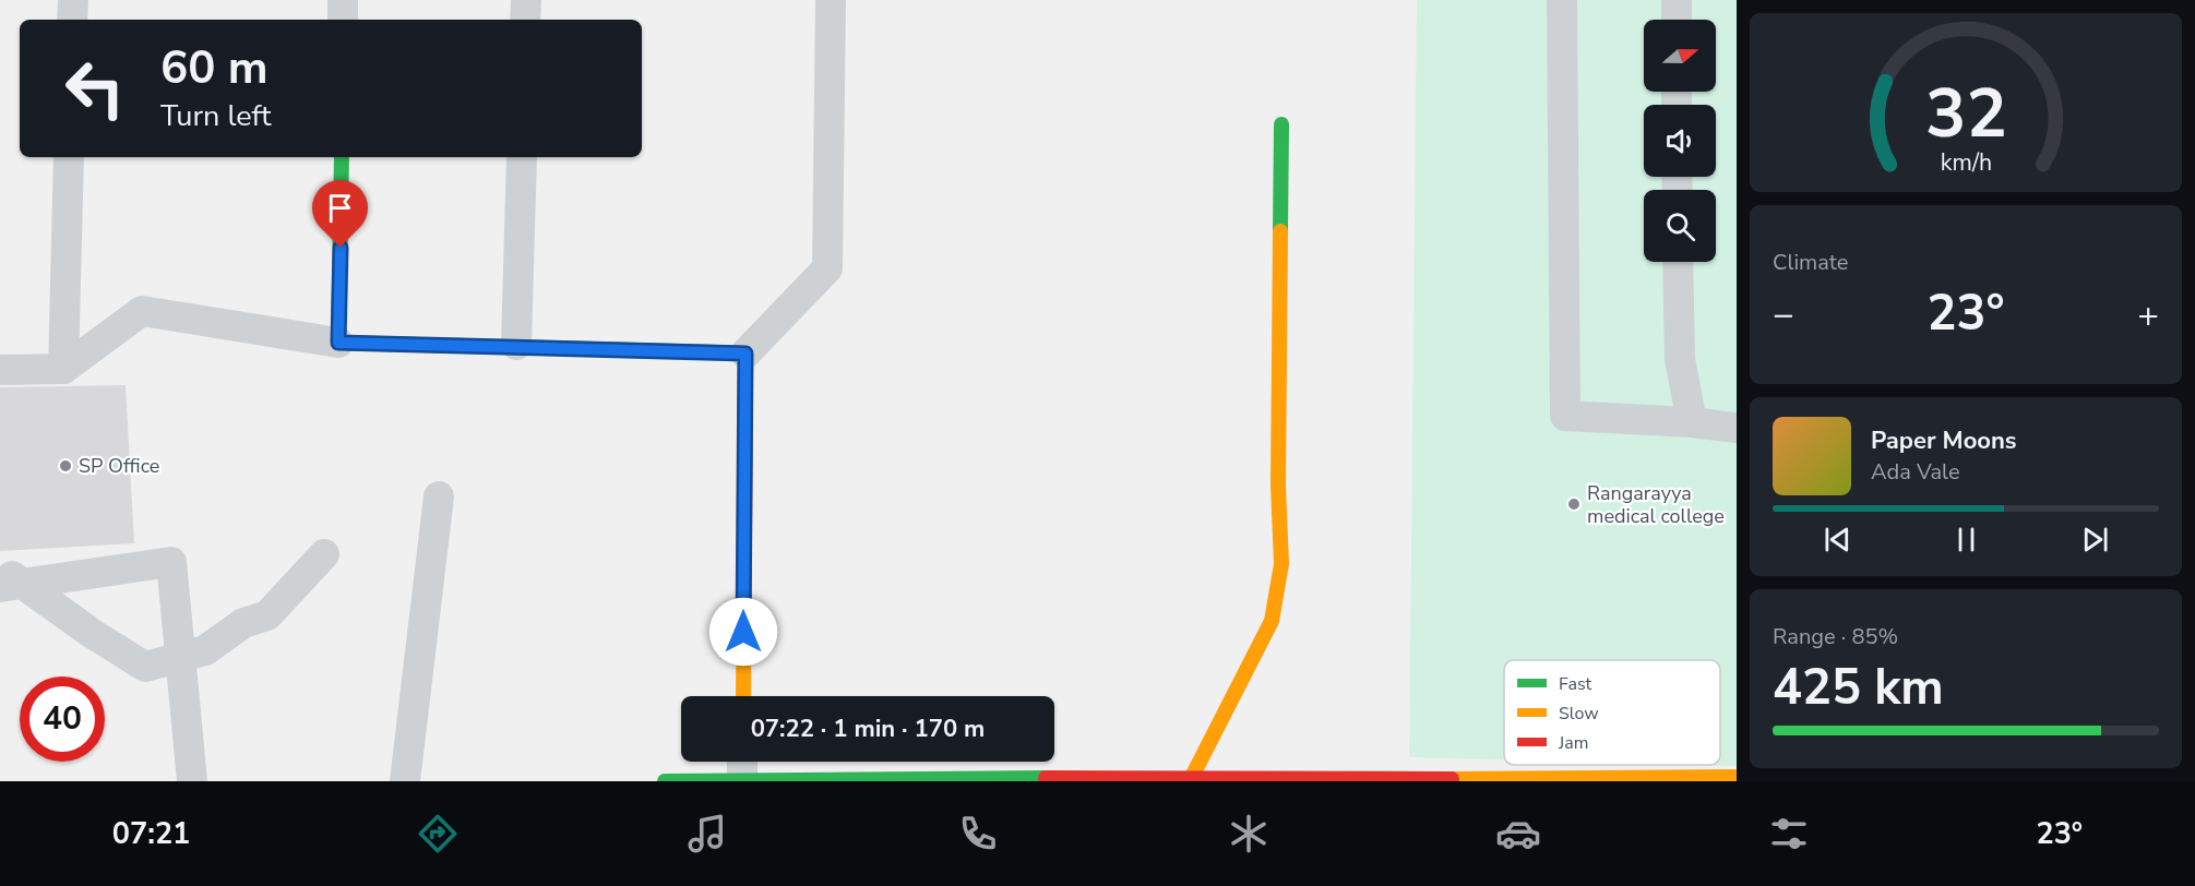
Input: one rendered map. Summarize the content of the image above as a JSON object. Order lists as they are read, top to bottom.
{
  "places": ["SP Office", "Rangarayya medical college"],
  "legend": ["Fast", "Slow", "Jam"],
  "north": "right",
  "page": {
    "turn": ["60 m", "Turn left"],
    "tile": [
      "Climate",
      ["Range · 85%", "425 km"]
    ],
    "heat": ["−", "23°", "+"],
    "song": ["Paper Moons", "Ada Vale"],
    "limit": "40",
    "trip": "07:22 · 1 min · 170 m",
    "tabs": ["07:21", "23°"],
    "gauge": ["32", "km/h"]
  }
}
